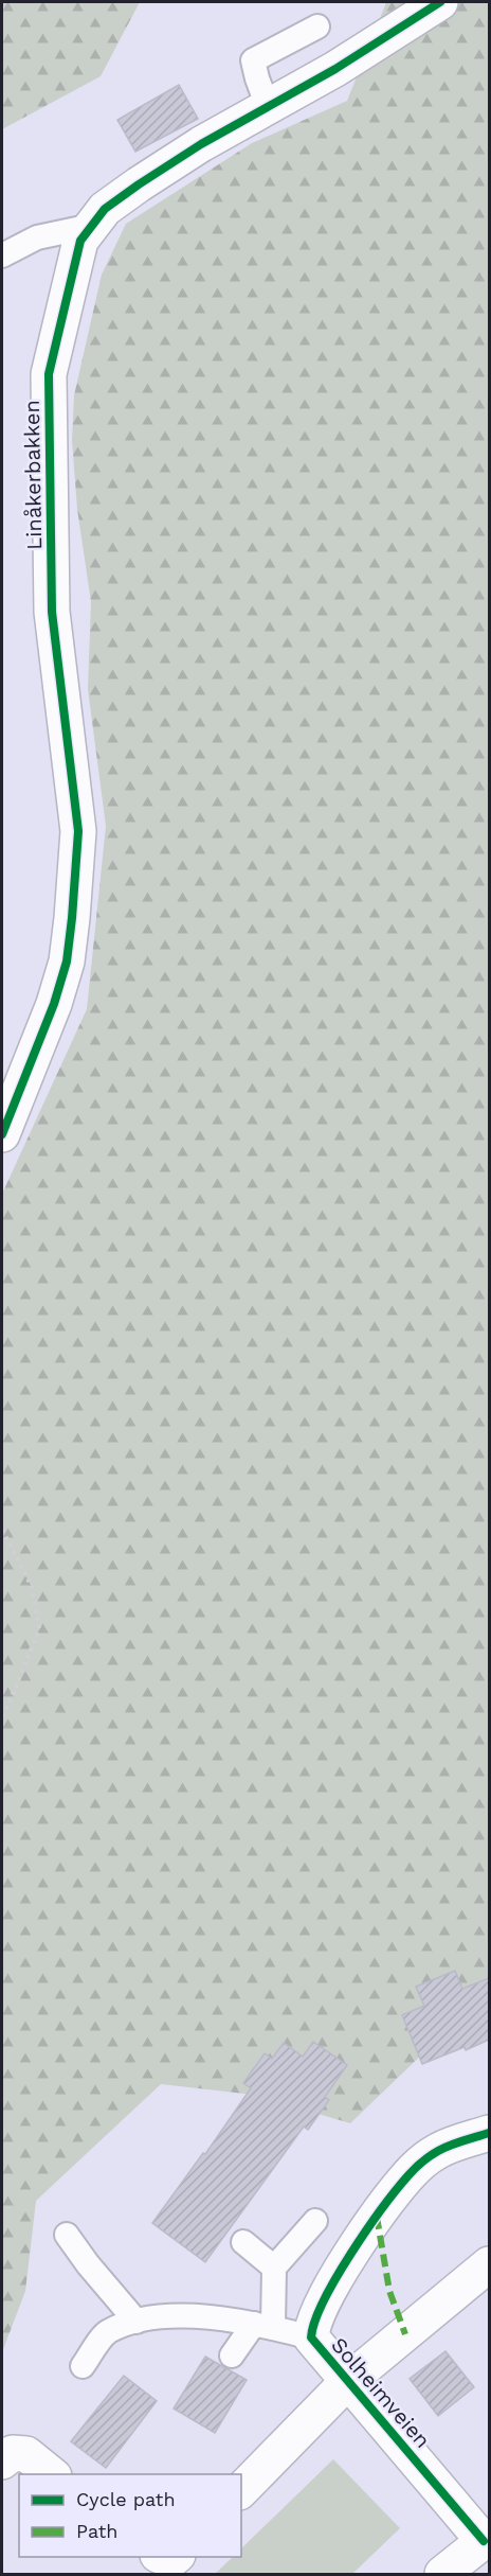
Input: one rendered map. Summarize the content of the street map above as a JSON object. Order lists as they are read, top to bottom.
{
  "streets": {
    "street": ["Linåkerbakken", "Solheimveien"]
  },
  "legend": ["Cycle path", "Path"]
}
